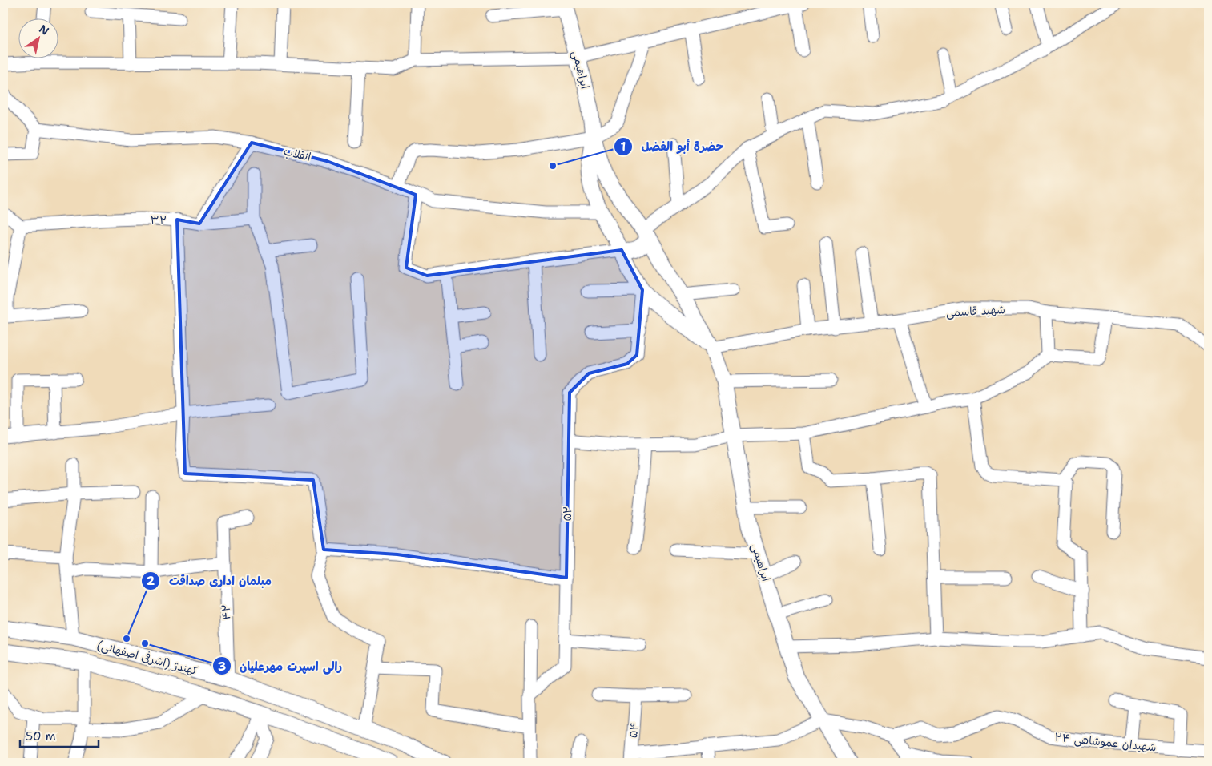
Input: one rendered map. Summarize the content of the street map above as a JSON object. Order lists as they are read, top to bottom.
{
  "streets": {
    "main road": ["ابراهیمی", "کهندژ (اشرفی اصفهانی)"],
    "street": [
      "انقلاب",
      "۳۲",
      "شهید قاسمی",
      "۵۲",
      "۴۲",
      "۵۴",
      "۲۴ شهیدان عموشاهی"
    ]
  },
  "crossings": [
    ["ابراهیمی", "شهید قاسمی"],
    ["۴۲", "کهندژ (اشرفی اصفهانی)"]
  ],
  "places": ["حضرة أبو الفضل", "مبلمان اداری صداقت", "رالی اسپرت مهرعلیان"],
  "scale_bar": "50 m",
  "north": "top right"
}
